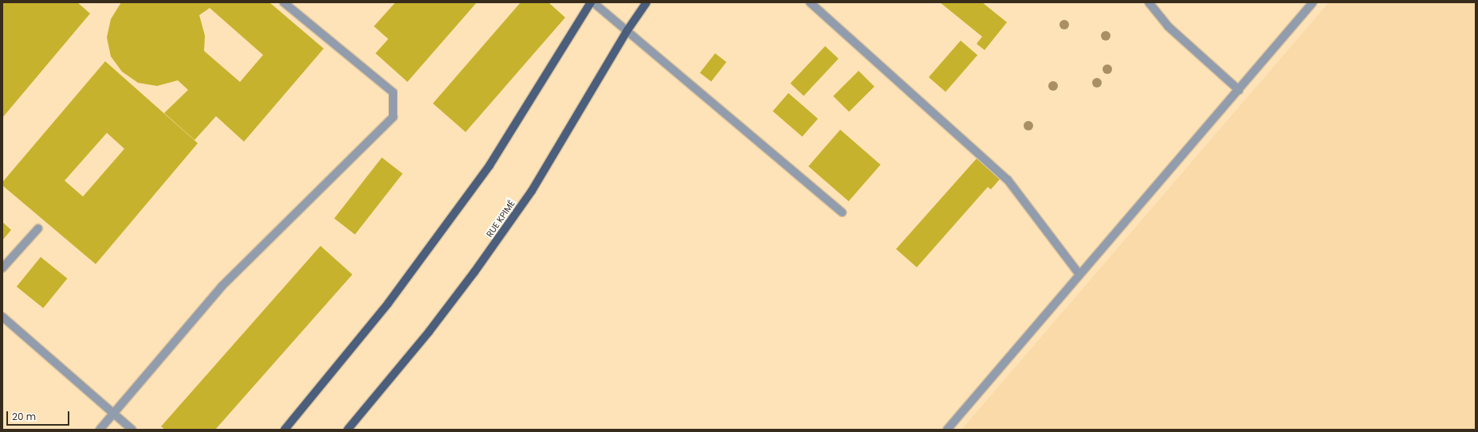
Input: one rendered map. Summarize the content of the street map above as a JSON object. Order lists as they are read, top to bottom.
{
  "streets": {
    "main road": ["RUE KPIMÉ"]
  },
  "scale_bar": "20 m"
}
